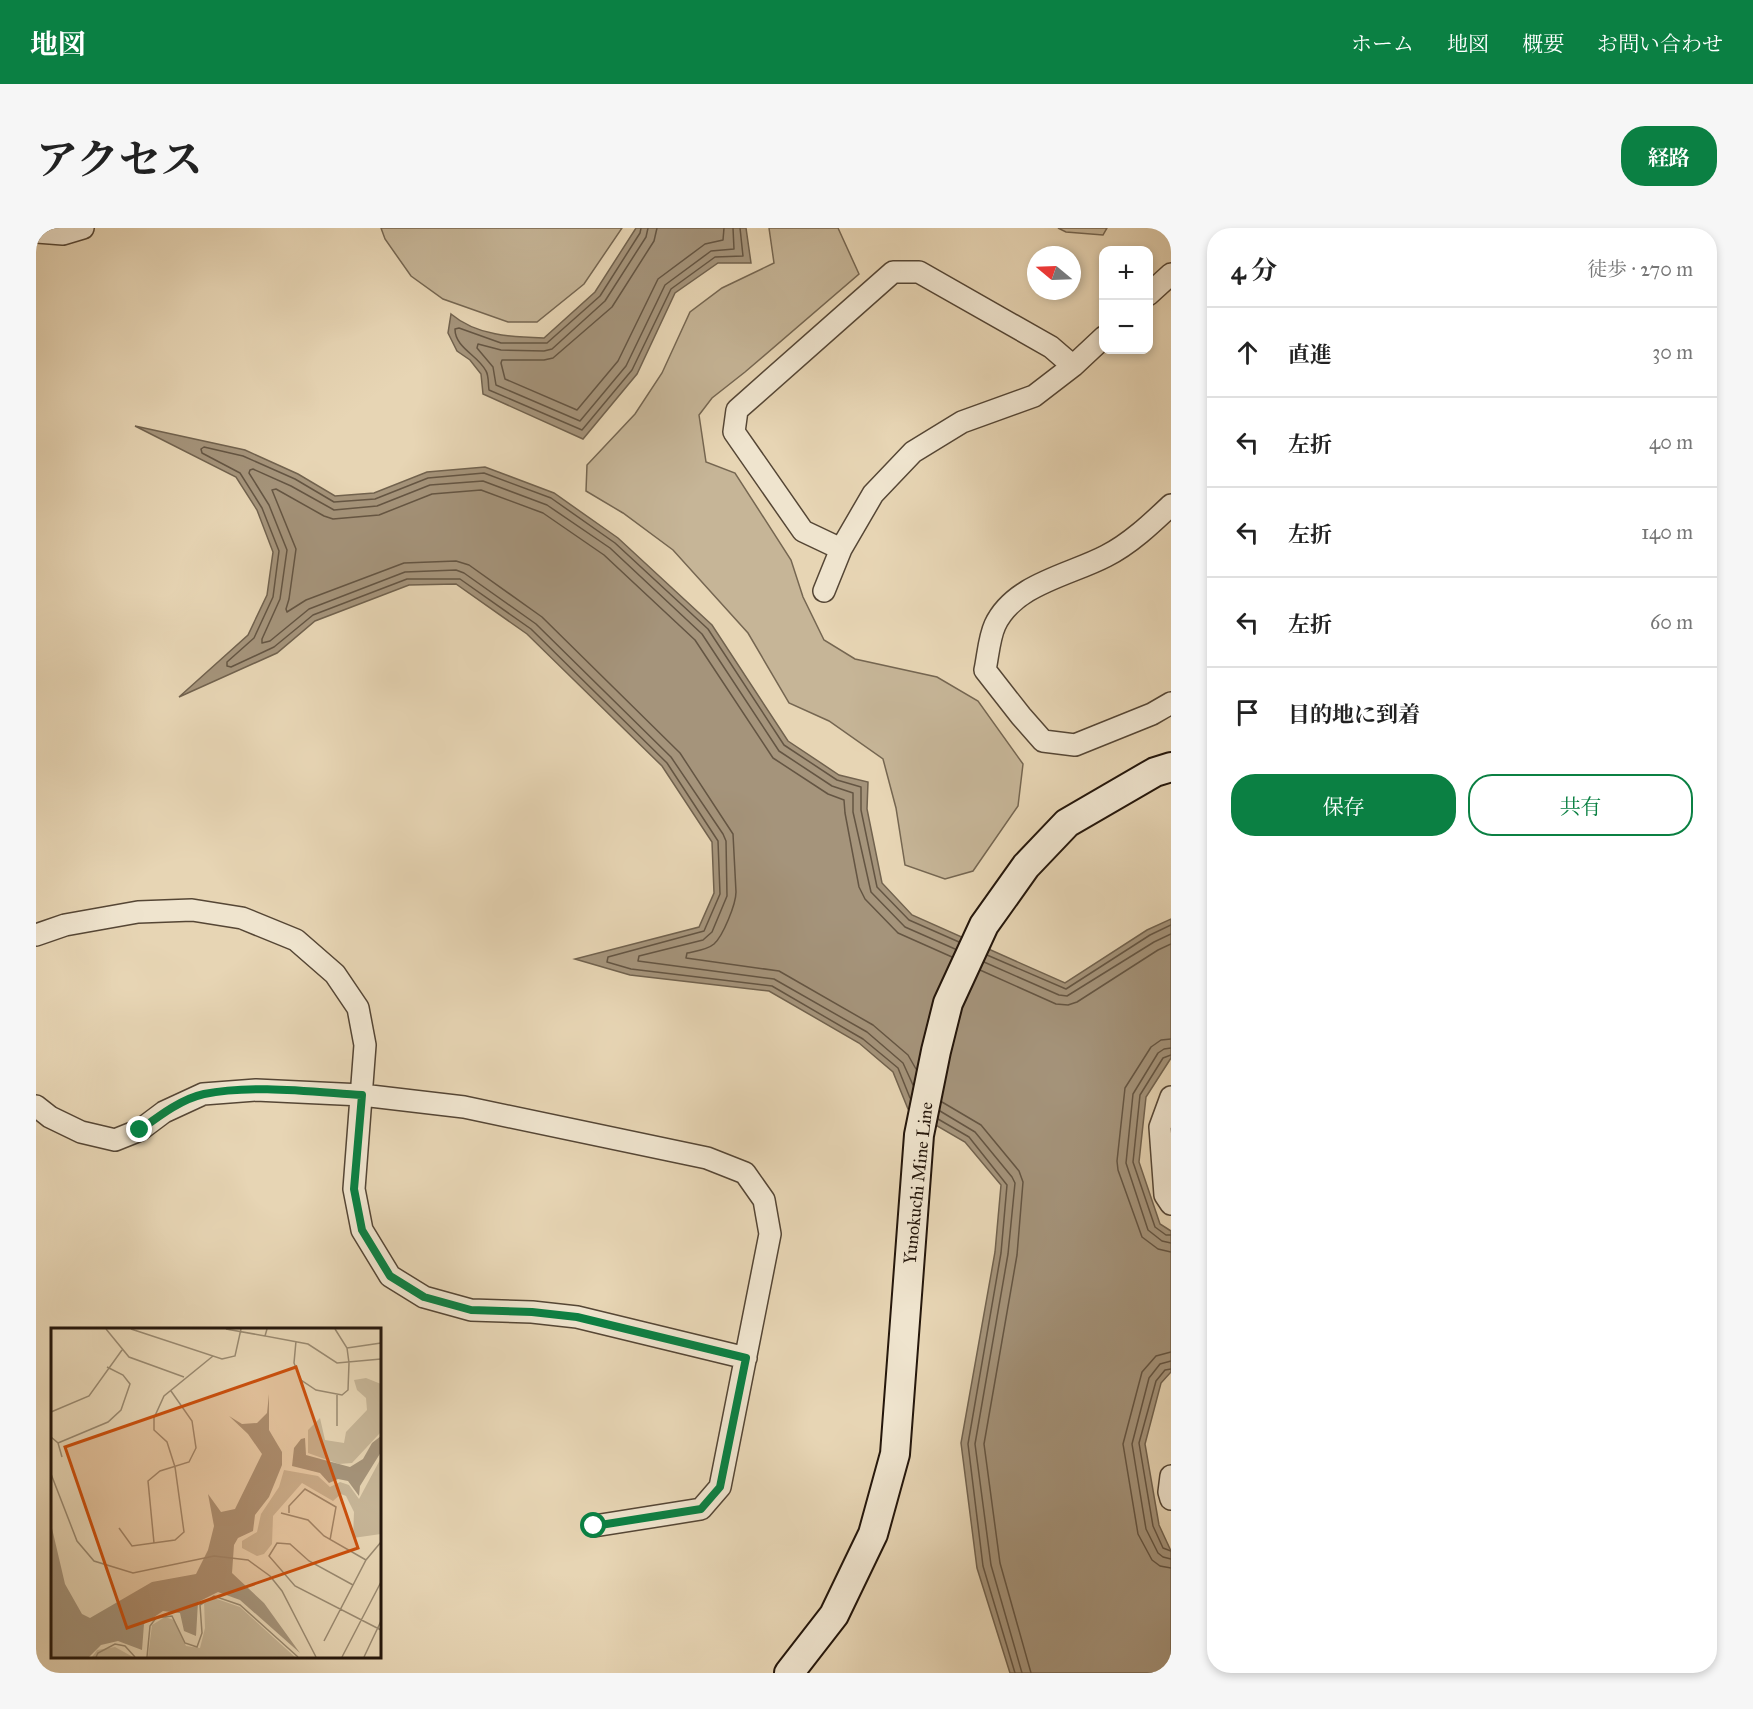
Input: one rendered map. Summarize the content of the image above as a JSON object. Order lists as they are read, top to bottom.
{
  "streets": {
    "main road": ["Yunokuchi Mine Line"]
  },
  "north": "left",
  "page": {
    "header": "地図",
    "nav": [
      "ホーム",
      "地図",
      "概要",
      "お問い合わせ"
    ],
    "title": "アクセス",
    "buttons": [
      "経路",
      ["保存", "共有"]
    ],
    "heading": ["4 分", "徒歩 · 270 m"],
    "map_buttons": ["+", "−"],
    "list": [
      ["直進", "30 m"],
      ["左折", "40 m"],
      ["左折", "140 m"],
      ["左折", "60 m"],
      "目的地に到着"
    ]
  }
}
